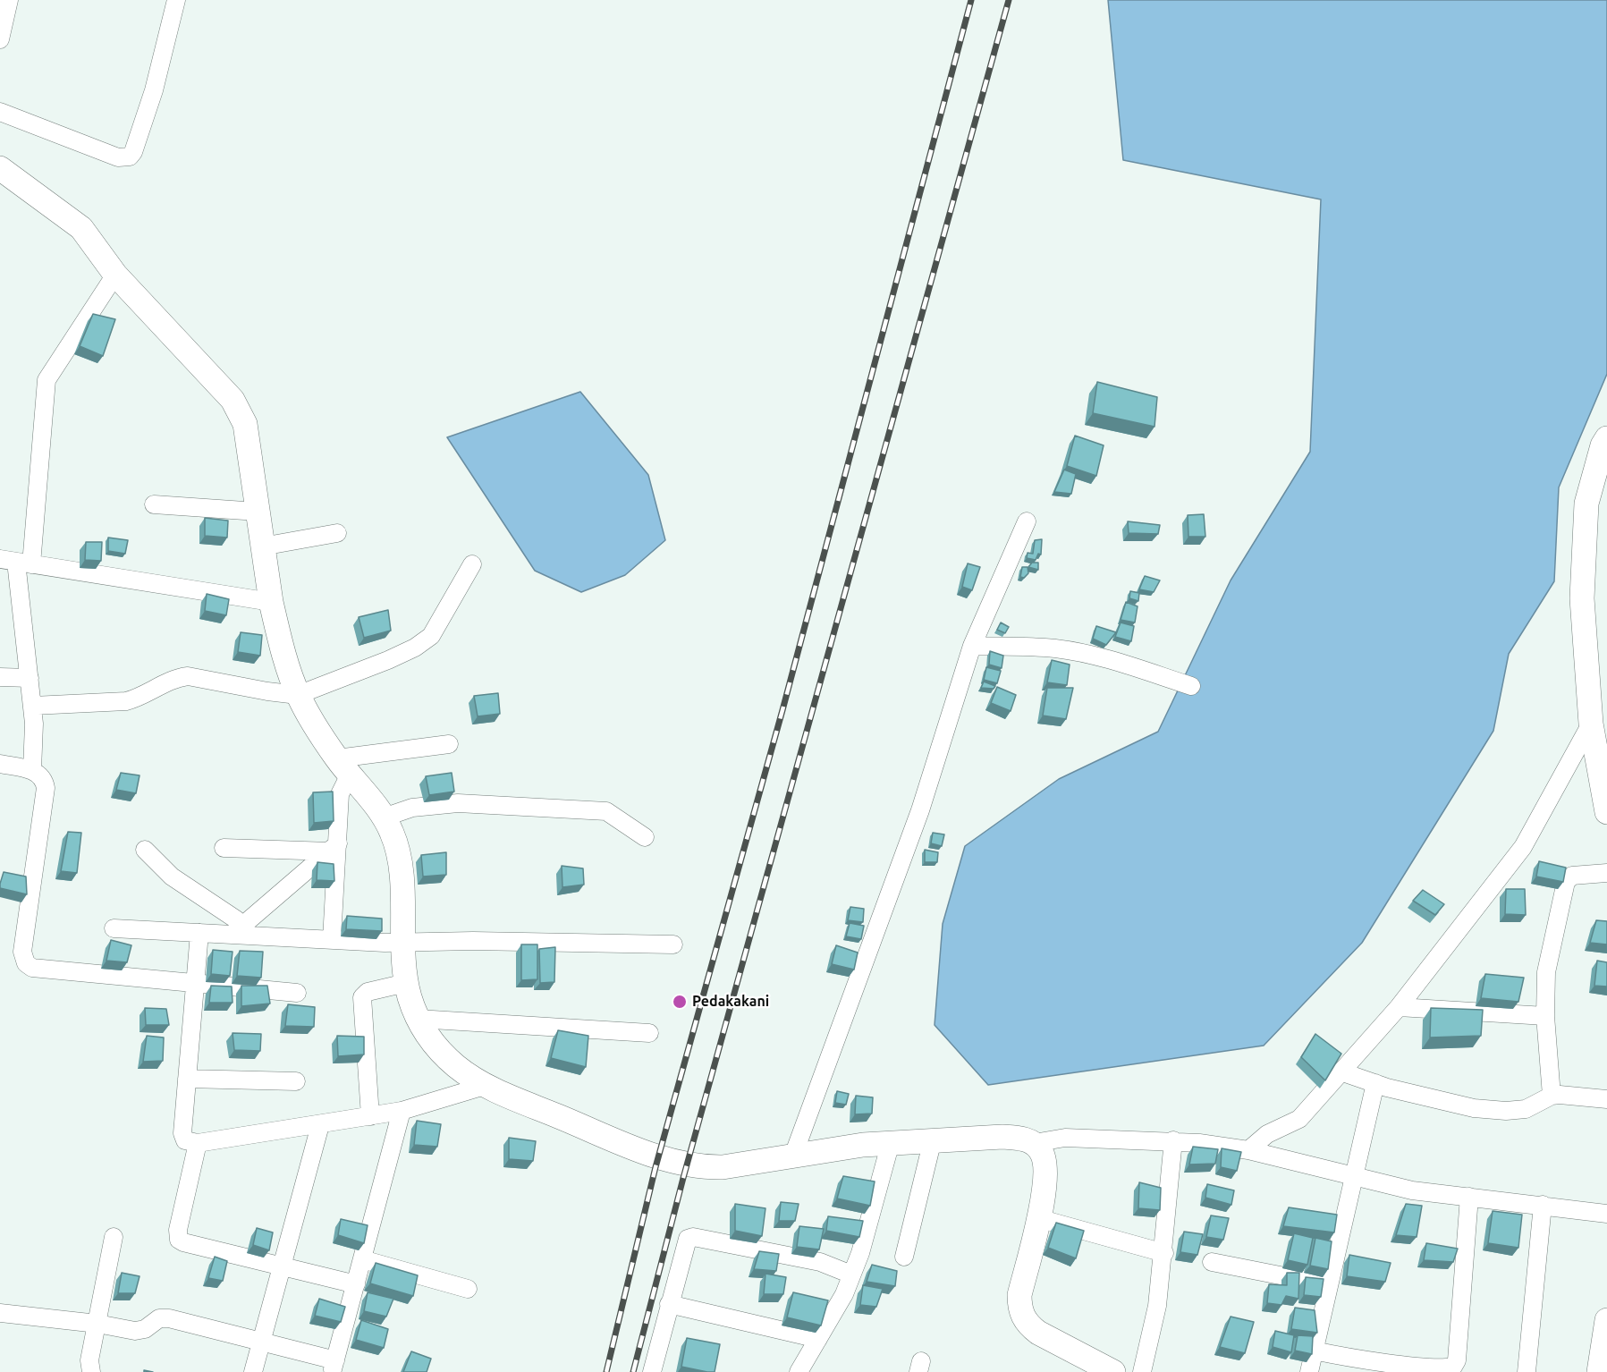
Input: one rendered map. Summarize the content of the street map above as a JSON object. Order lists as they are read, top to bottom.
{
  "places": ["Pedakakani"]
}
